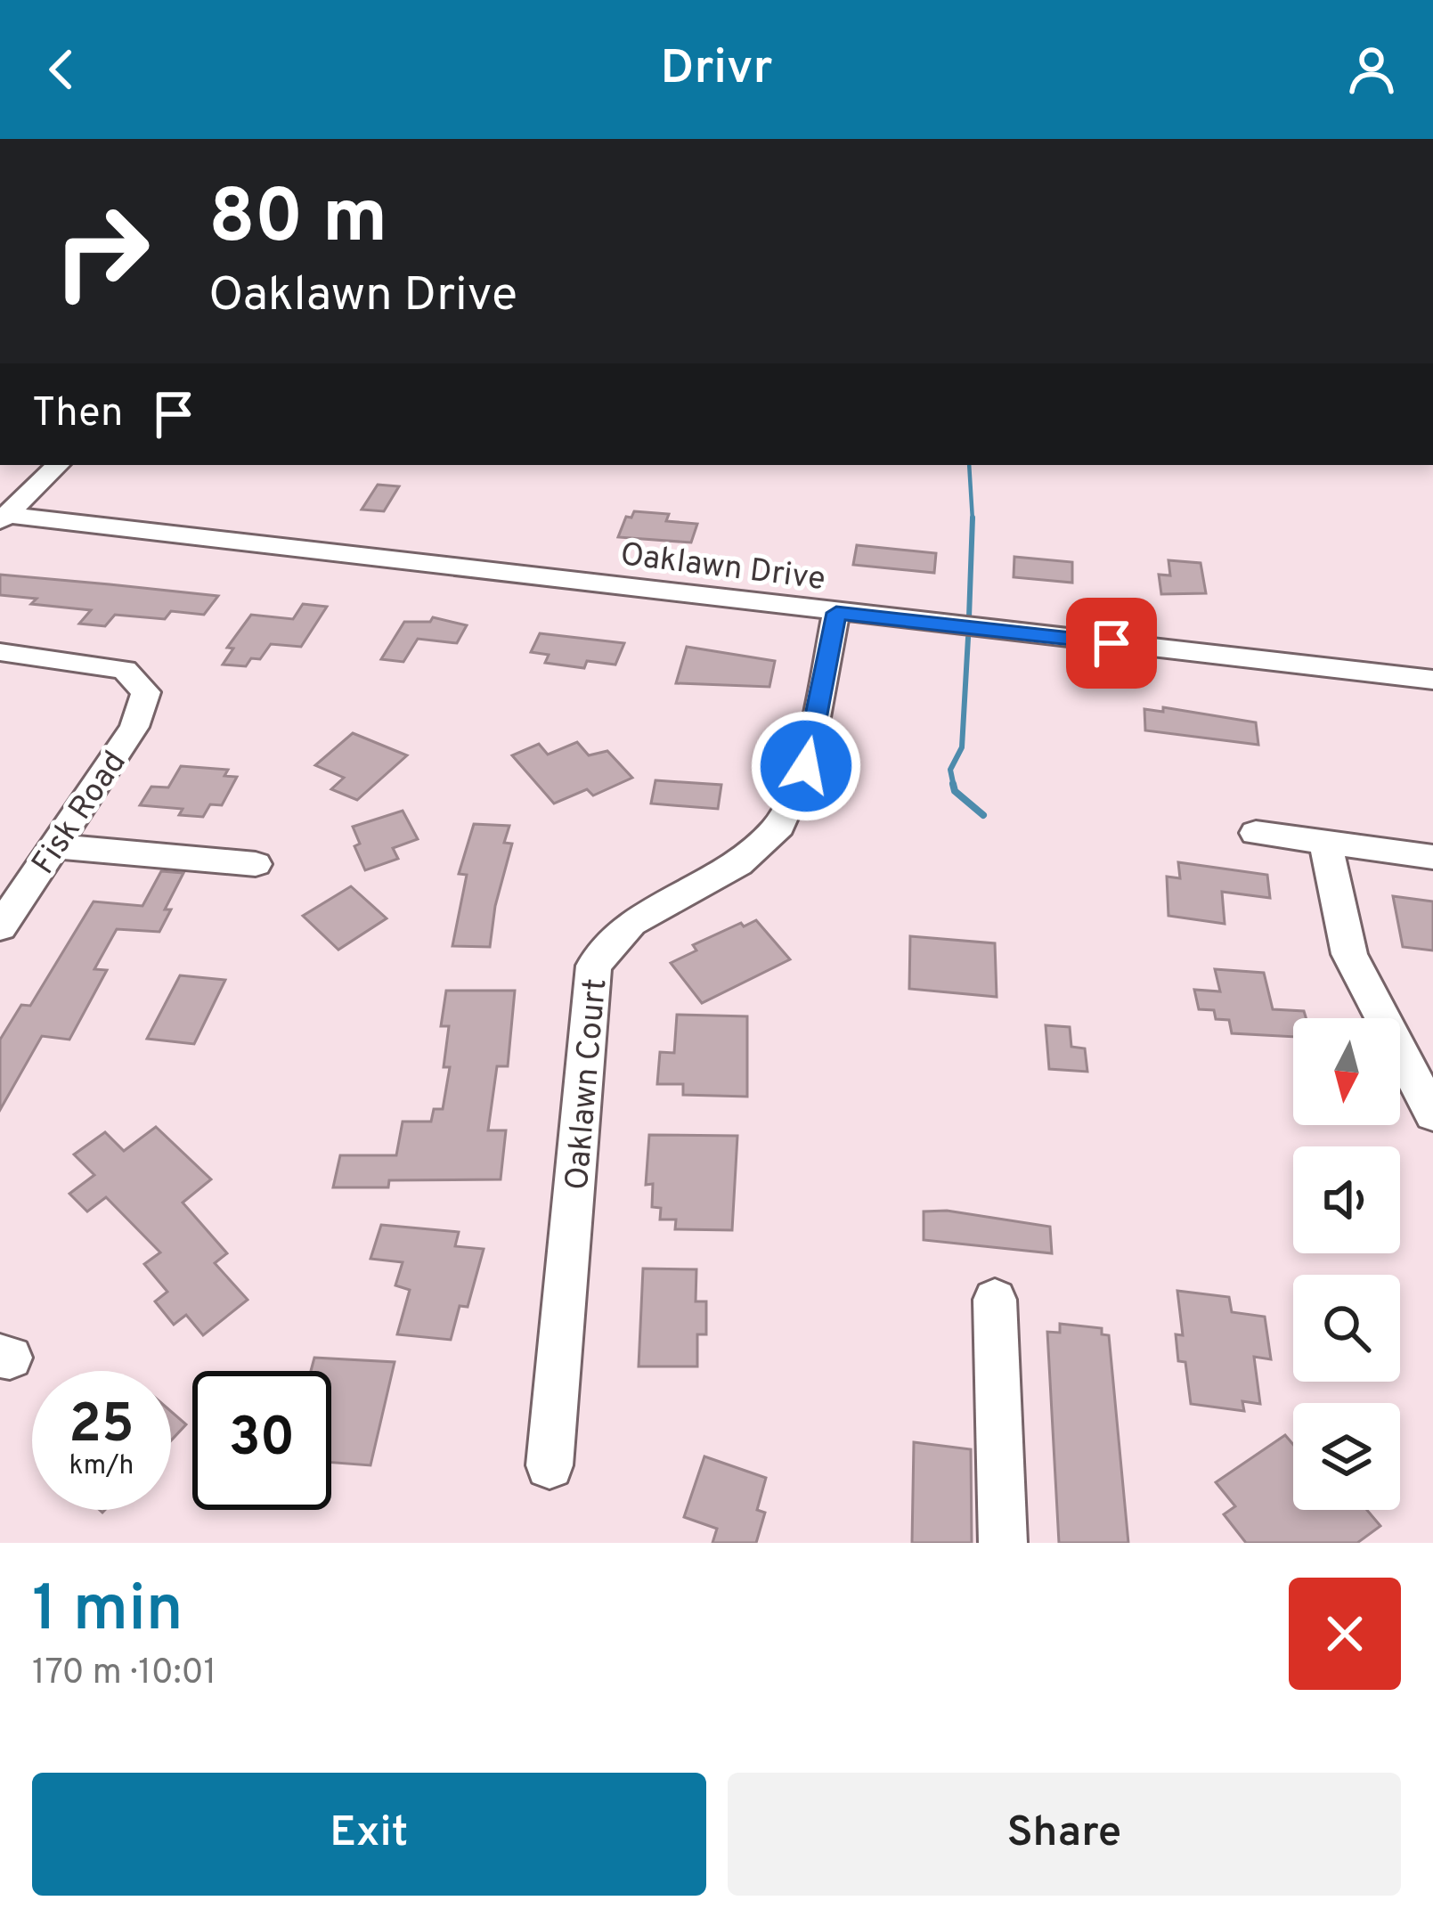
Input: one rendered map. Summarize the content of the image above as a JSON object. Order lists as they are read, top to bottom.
{
  "streets": {
    "street": ["Oaklawn Drive", "Fisk Road", "Oaklawn Court"]
  },
  "crossings": [
    ["Oaklawn Drive", "Oaklawn Court"]
  ],
  "north": "bottom",
  "page": {
    "header": "Drivr",
    "turn": ["80 m", "Oaklawn Drive"],
    "then": "Then",
    "speed": "25 km/h",
    "limit": "30",
    "heading": ["1 min", "170 m · 10:01"],
    "buttons": ["Exit", "Share"]
  }
}
